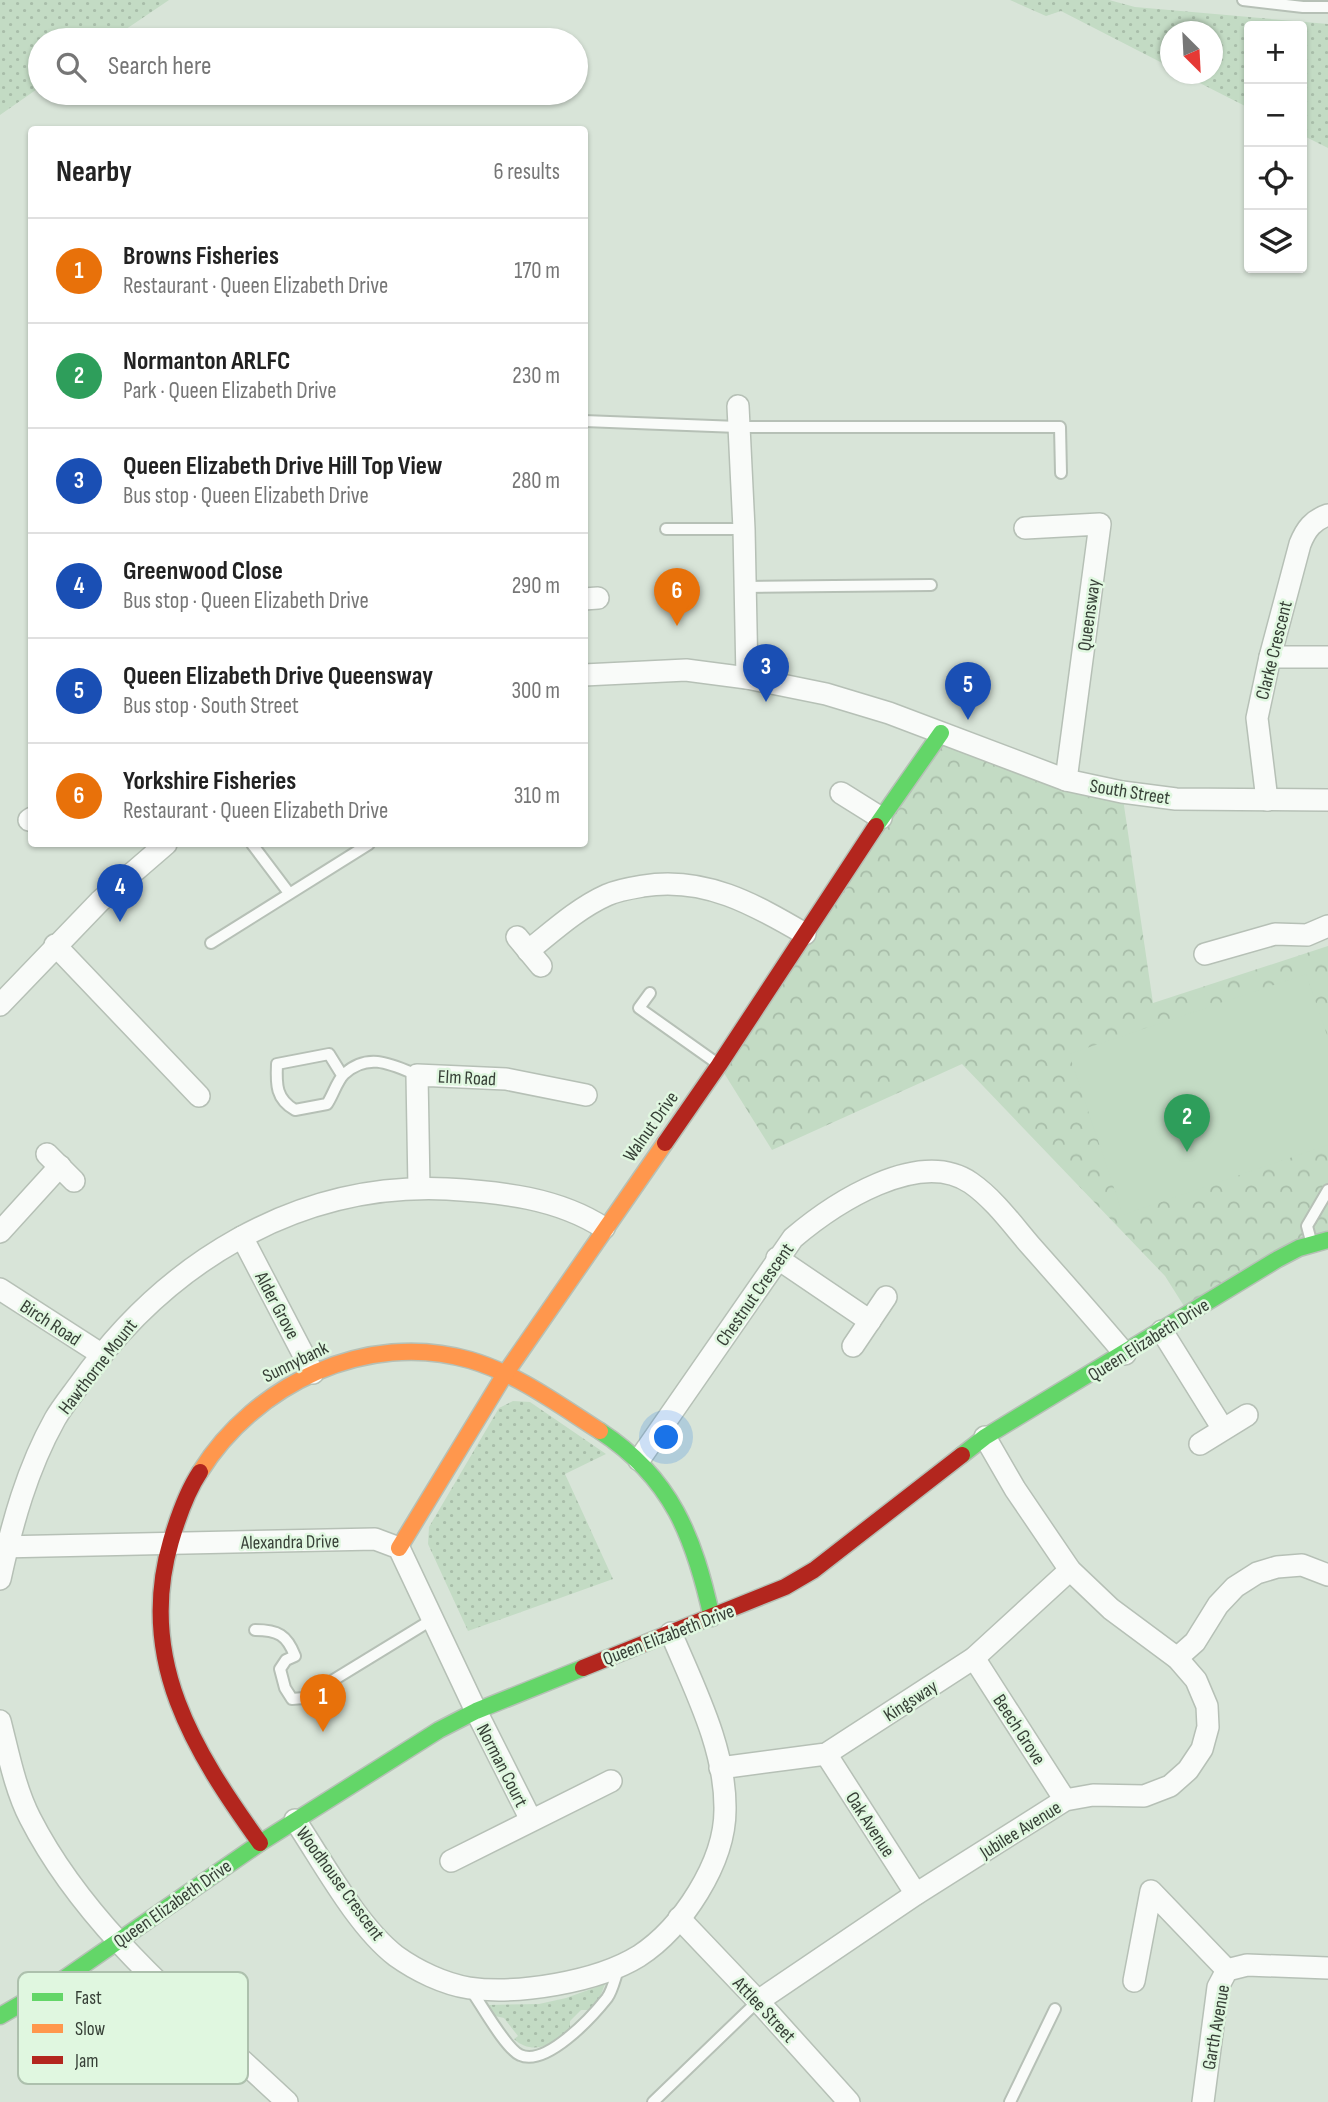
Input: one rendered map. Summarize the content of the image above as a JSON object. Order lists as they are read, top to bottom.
{
  "streets": {
    "street": [
      "Queensway",
      "Clarke Crescent",
      "South Street",
      "Elm Road",
      "Walnut Drive",
      "Chestnut Crescent",
      "Alder Grove",
      "Birch Road",
      "Queen Elizabeth Drive",
      "Sunnybank",
      "Hawthorne Mount",
      "Alexandra Drive",
      "Kingsway",
      "Beech Grove",
      "Norman Court",
      "Oak Avenue",
      "Jubilee Avenue",
      "Woodhouse Crescent",
      "Attlee Street",
      "Garth Avenue"
    ]
  },
  "crossings": [
    ["Queensway", "South Street"],
    ["Clarke Crescent", "South Street"],
    ["South Street", "Walnut Drive"],
    ["Elm Road", "Hawthorne Mount"],
    ["Walnut Drive", "Sunnybank"],
    ["Walnut Drive", "Hawthorne Mount"],
    ["Walnut Drive", "Alexandra Drive"],
    ["Chestnut Crescent", "Queen Elizabeth Drive"],
    ["Chestnut Crescent", "Sunnybank"],
    ["Alder Grove", "Sunnybank"],
    ["Alder Grove", "Hawthorne Mount"],
    ["Birch Road", "Hawthorne Mount"],
    ["Queen Elizabeth Drive", "Sunnybank"],
    ["Queen Elizabeth Drive", "Norman Court"],
    ["Queen Elizabeth Drive", "Jubilee Avenue"],
    ["Queen Elizabeth Drive", "Woodhouse Crescent"],
    ["Sunnybank", "Alexandra Drive"],
    ["Hawthorne Mount", "Alexandra Drive"],
    ["Kingsway", "Beech Grove"],
    ["Kingsway", "Oak Avenue"],
    ["Kingsway", "Jubilee Avenue"],
    ["Kingsway", "Woodhouse Crescent"],
    ["Beech Grove", "Jubilee Avenue"],
    ["Oak Avenue", "Jubilee Avenue"],
    ["Jubilee Avenue", "Attlee Street"],
    ["Woodhouse Crescent", "Attlee Street"]
  ],
  "legend": ["Fast", "Slow", "Jam"],
  "north": "bottom right",
  "page": {
    "map_buttons": ["+", "−"],
    "search": "Search here",
    "heading": ["Nearby", "6 results"],
    "list": [
      {
        "mark": "1",
        "name": "Browns Fisheries",
        "note": "Restaurant · Queen Elizabeth Drive",
        "value": "170 m"
      },
      {
        "mark": "2",
        "name": "Normanton ARLFC",
        "note": "Park · Queen Elizabeth Drive",
        "value": "230 m"
      },
      {
        "mark": "3",
        "name": "Queen Elizabeth Drive Hill Top View",
        "note": "Bus stop · Queen Elizabeth Drive",
        "value": "280 m"
      },
      {
        "mark": "4",
        "name": "Greenwood Close",
        "note": "Bus stop · Queen Elizabeth Drive",
        "value": "290 m"
      },
      {
        "mark": "5",
        "name": "Queen Elizabeth Drive Queensway",
        "note": "Bus stop · South Street",
        "value": "300 m"
      },
      {
        "mark": "6",
        "name": "Yorkshire Fisheries",
        "note": "Restaurant · Queen Elizabeth Drive",
        "value": "310 m"
      }
    ],
    "pins": [
      "6",
      "3",
      "5",
      "4",
      "2",
      "1"
    ]
  }
}
